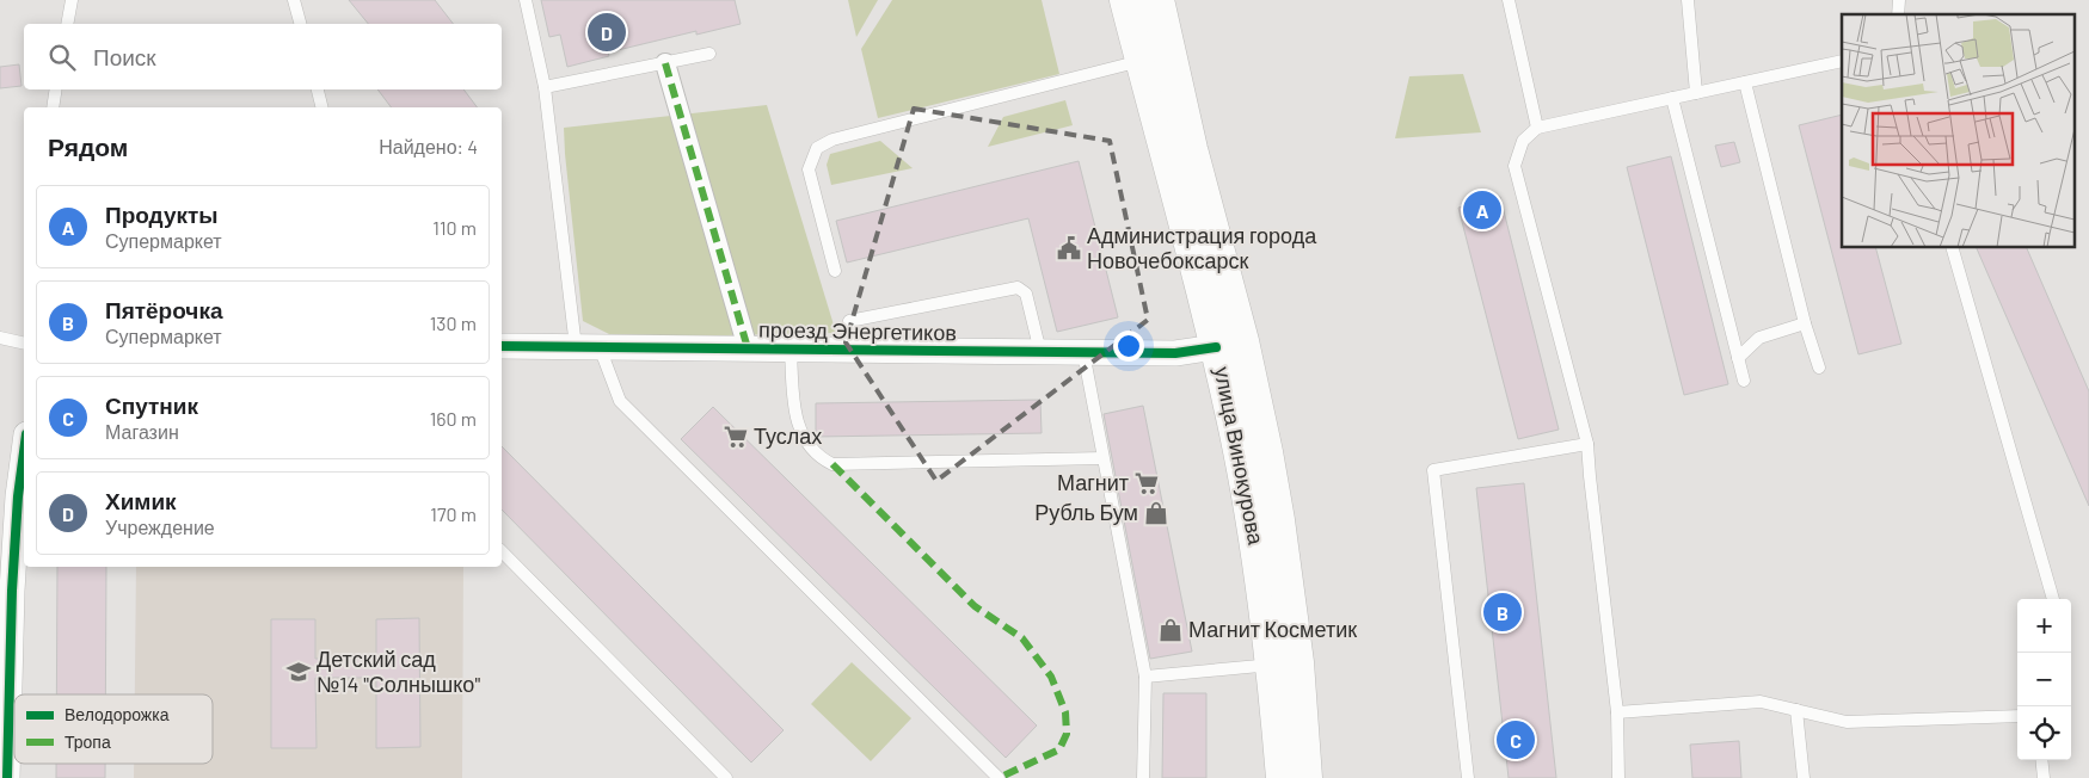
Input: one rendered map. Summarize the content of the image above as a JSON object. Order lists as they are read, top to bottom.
{
  "streets": {
    "main road": ["улица Винокурова"],
    "street": ["проезд Энергетиков"]
  },
  "crossings": [
    ["проезд Энергетиков", "улица Винокурова"]
  ],
  "places": {
    "public building": ["Администрация города Новочебоксарск"],
    "supermarket": ["Туслах", "Магнит"],
    "shop": ["Рубль Бум", "Магнит Косметик"],
    "school or university": ["Детский сад №14 \"Солнышко\""]
  },
  "legend": ["Велодорожка", "Тропа"],
  "page": {
    "pins": [
      "D",
      "A",
      "B",
      "C"
    ],
    "search": "Поиск",
    "heading": ["Рядом", "Найдено: 4"],
    "list": [
      {
        "mark": "A",
        "name": "Продукты",
        "note": "Супермаркет",
        "value": "110 m"
      },
      {
        "mark": "B",
        "name": "Пятёрочка",
        "note": "Супермаркет",
        "value": "130 m"
      },
      {
        "mark": "C",
        "name": "Спутник",
        "note": "Магазин",
        "value": "160 m"
      },
      {
        "mark": "D",
        "name": "Химик",
        "note": "Учреждение",
        "value": "170 m"
      }
    ],
    "map_buttons": ["+", "−"]
  }
}
